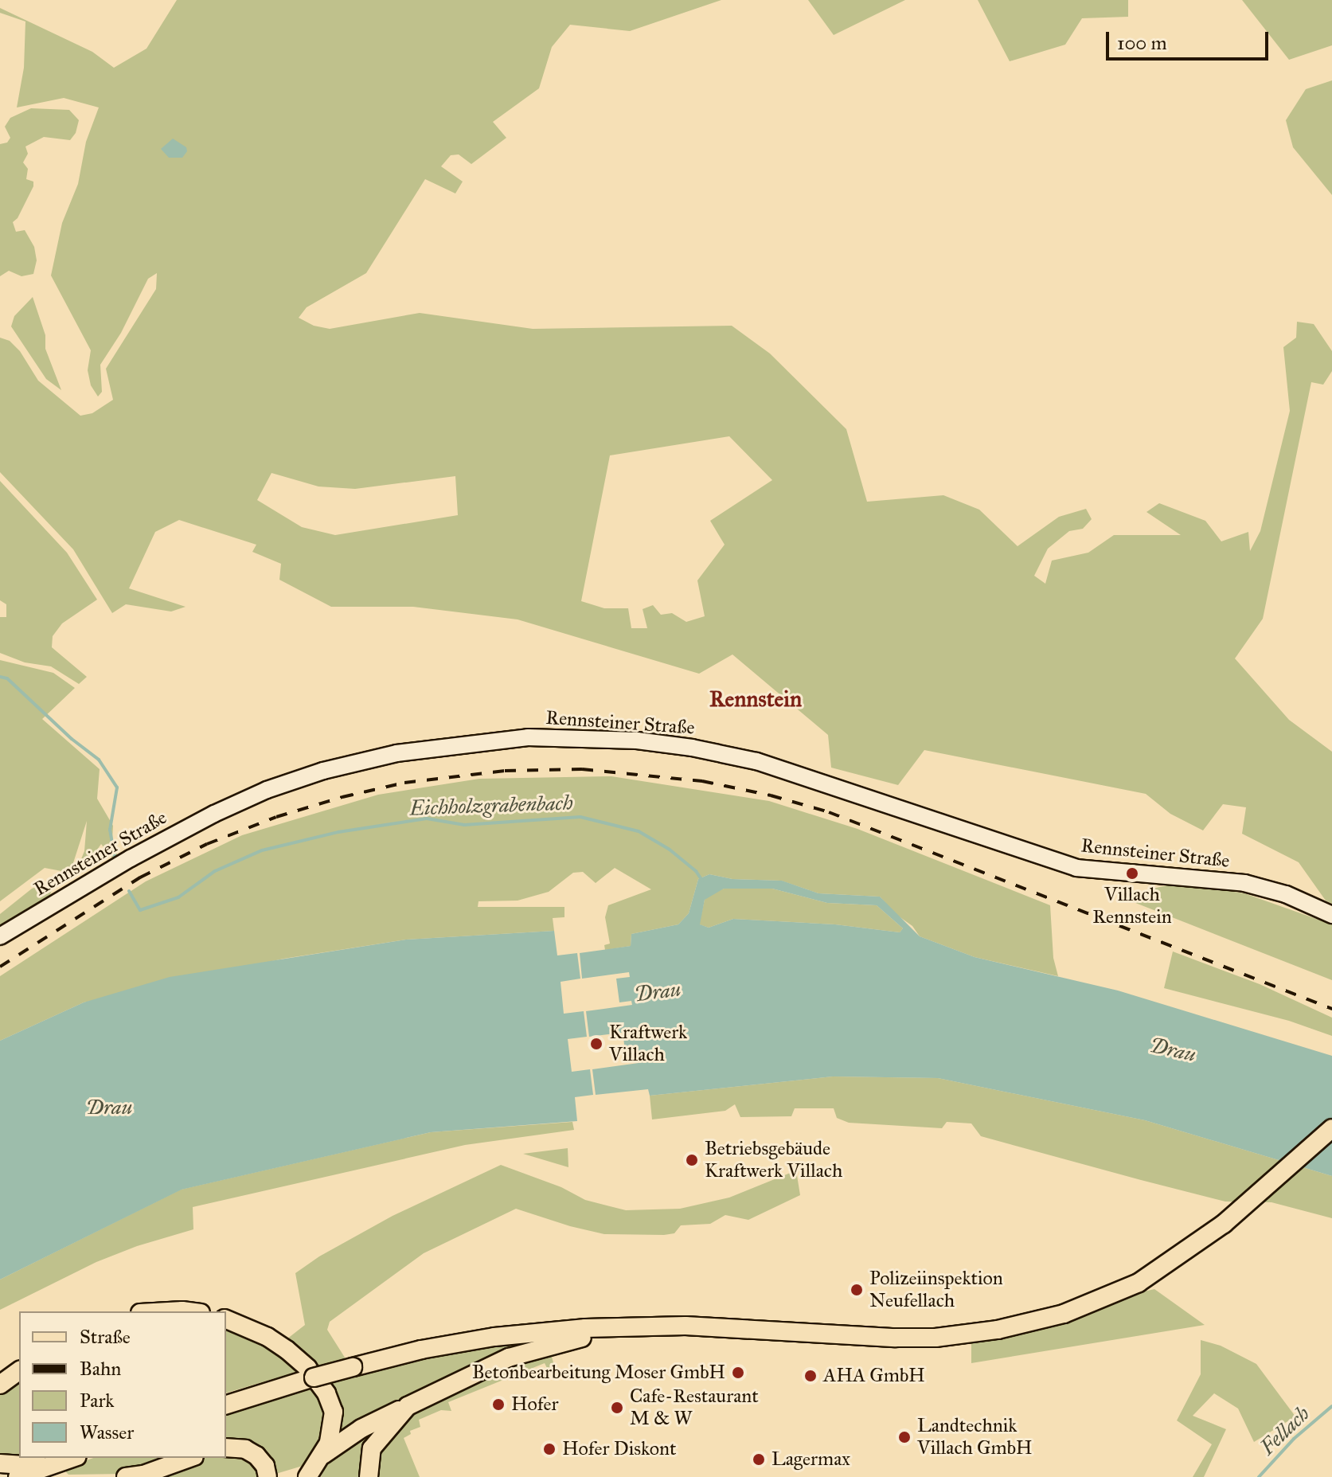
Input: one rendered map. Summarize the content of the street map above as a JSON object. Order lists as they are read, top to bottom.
{
  "streets": {
    "main road": ["Rennsteiner Straße"]
  },
  "districts": ["Rennstein"],
  "water": ["Eichholzgrabenbach", "Drau", "Fellach"],
  "places": [
    "Villach Rennstein",
    "Kraftwerk Villach",
    "Betriebsgebäude Kraftwerk Villach",
    "Polizeiinspektion Neufellach",
    "Betonbearbeitung Moser GmbH",
    "AHA GmbH",
    "Hofer",
    "Cafe-Restaurant M & W",
    "Landtechnik Villach GmbH",
    "Hofer Diskont",
    "Lagermax"
  ],
  "legend": [
    "Straße",
    "Bahn",
    "Park",
    "Wasser"
  ],
  "scale_bar": "100 m"
}
